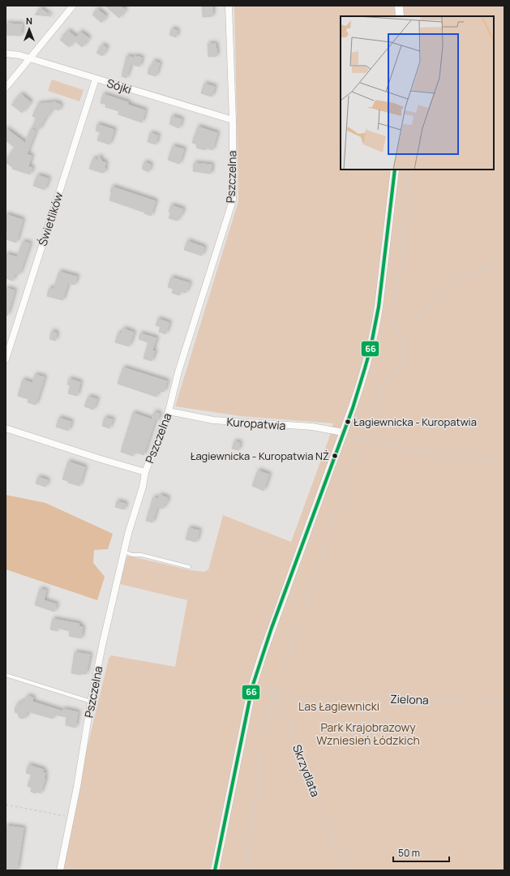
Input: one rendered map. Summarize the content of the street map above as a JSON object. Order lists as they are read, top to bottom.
{
  "streets": {
    "street": [
      "Sójki",
      "Pszczelna",
      "Świetlików",
      "Kuropatwia"
    ],
    "path": ["Zielona", "Skrzydlata"]
  },
  "crossings": [
    ["Sójki", "Pszczelna"],
    ["Sójki", "Świetlików"],
    ["Pszczelna", "Kuropatwia"],
    ["Zielona", "Skrzydlata"]
  ],
  "parks": ["Las Łagiewnicki", "Park Krajobrazowy Wzniesień Łódzkich"],
  "places": ["Łagiewnicka - Kuropatwia", "Łagiewnicka - Kuropatwia NŻ"],
  "lines": ["transit line 66"],
  "scale_bar": "50 m",
  "north": "top"
}
